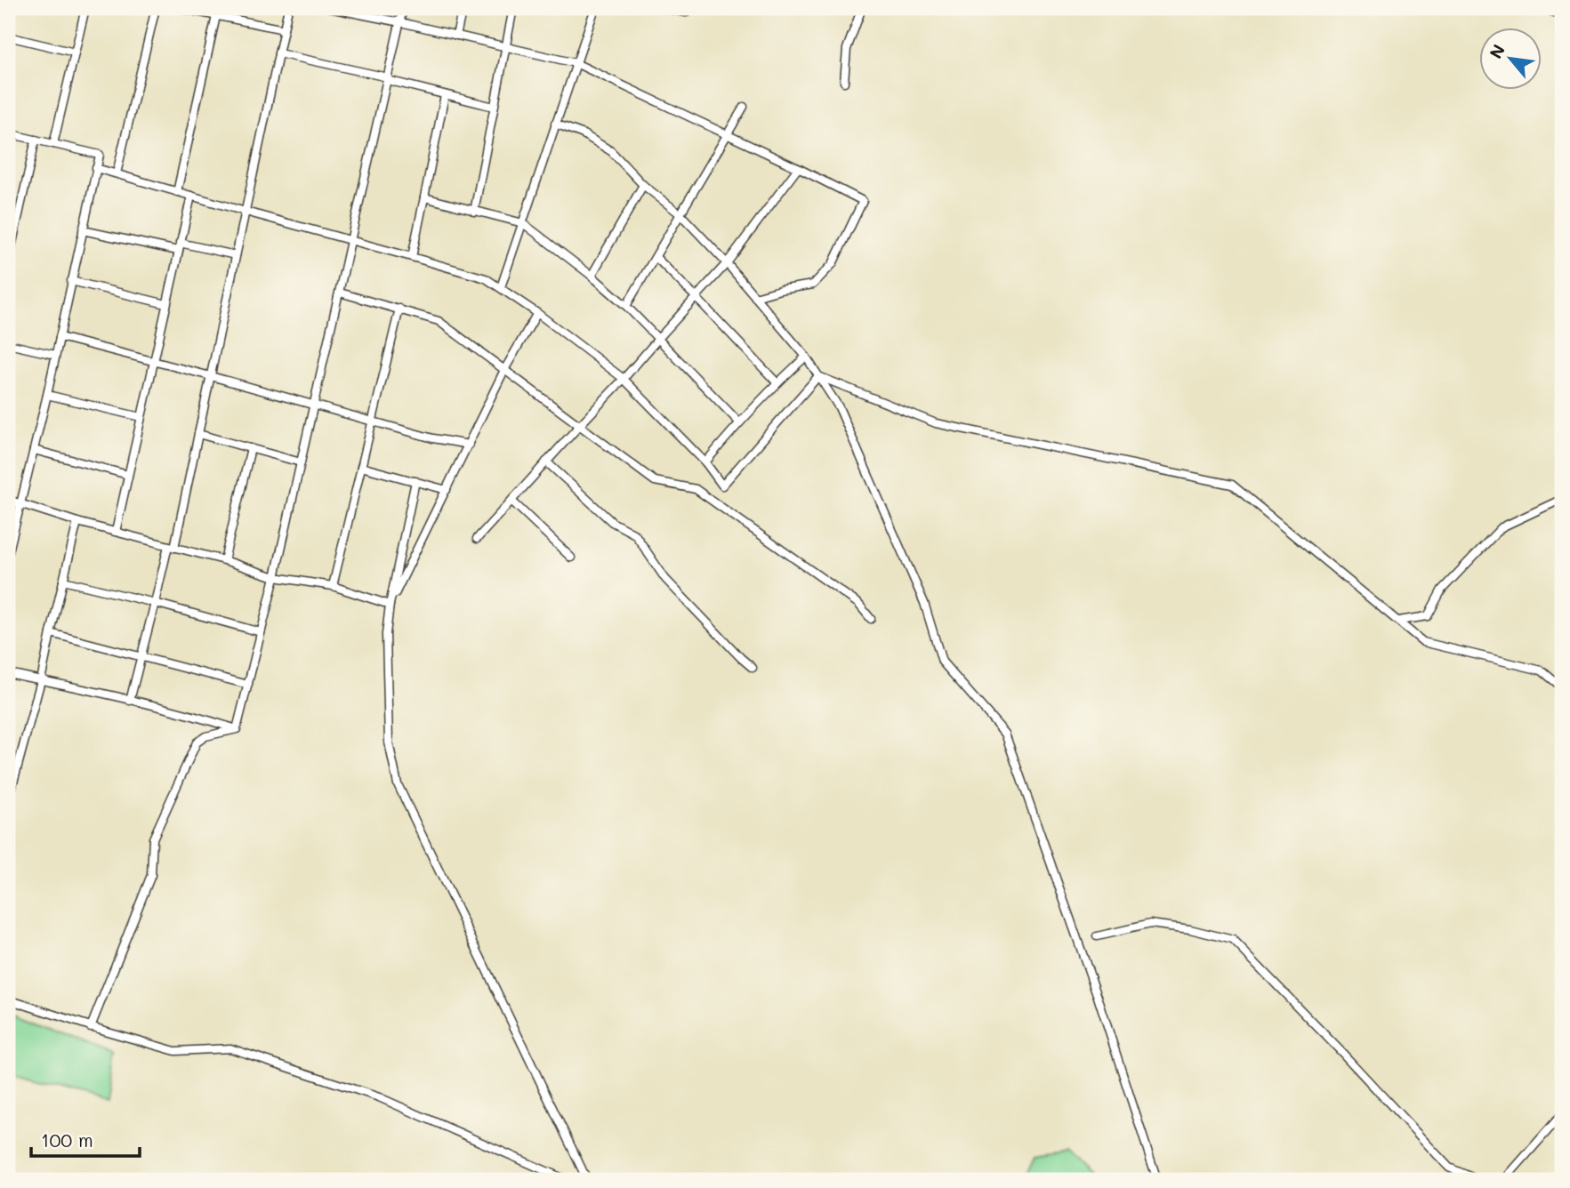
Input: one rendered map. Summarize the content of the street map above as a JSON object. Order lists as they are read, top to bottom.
{
  "scale_bar": "100 m",
  "north": "top left"
}
